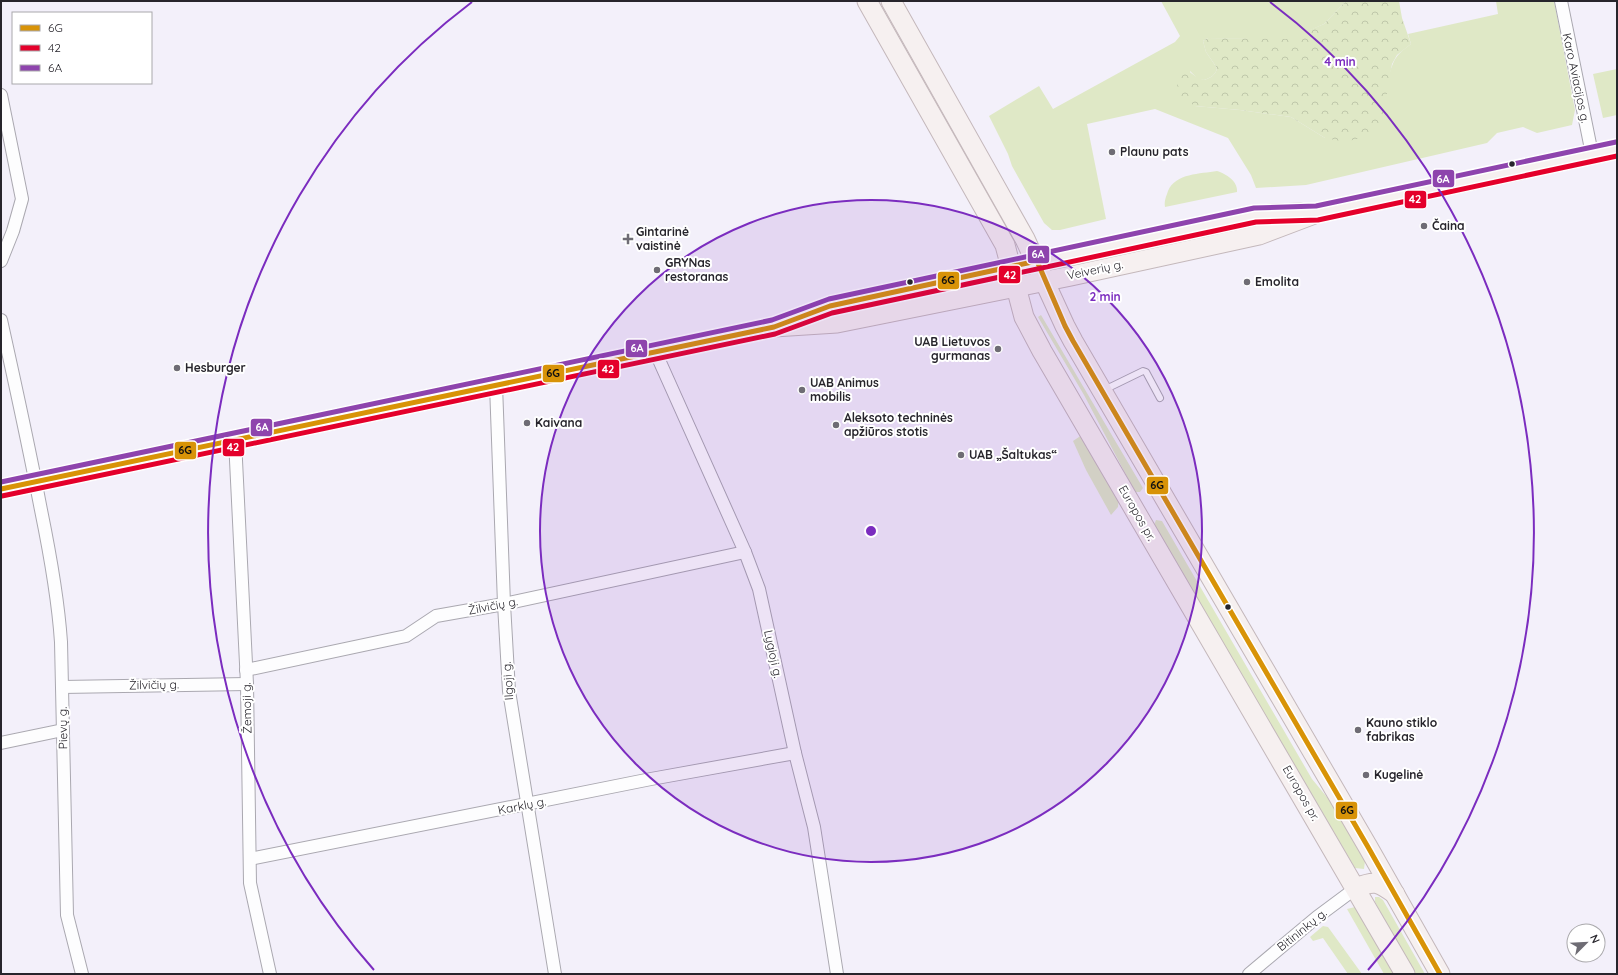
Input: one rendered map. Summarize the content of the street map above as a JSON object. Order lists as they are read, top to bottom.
{
  "streets": {
    "main road": ["Veiverių g.", "Europos pr."],
    "street": [
      "Karo Aviacijos g.",
      "Žilvičių g.",
      "Lygioji g.",
      "Ilgoji g.",
      "Žemoji g.",
      "Pievų g.",
      "Karklų g.",
      "Bitininkų g."
    ]
  },
  "crossings": [
    ["Karo Aviacijos g.", "Veiverių g."],
    ["Veiverių g.", "Europos pr."],
    ["Veiverių g.", "Lygioji g."],
    ["Veiverių g.", "Ilgoji g."],
    ["Veiverių g.", "Žemoji g."],
    ["Veiverių g.", "Pievų g."],
    ["Europos pr.", "Bitininkų g."],
    ["Žilvičių g.", "Lygioji g."],
    ["Žilvičių g.", "Ilgoji g."],
    ["Žilvičių g.", "Žemoji g."],
    ["Žilvičių g.", "Pievų g."],
    ["Lygioji g.", "Karklų g."],
    ["Ilgoji g.", "Karklų g."],
    ["Žemoji g.", "Karklų g."]
  ],
  "places": {
    "other": [
      "Plaunu pats",
      "Čaina",
      "GRYNas restoranas",
      "Emolita",
      "UAB Lietuvos gurmanas",
      "Hesburger",
      "UAB Animus mobilis",
      "Kaivana",
      "Aleksoto techninės apžiūros stotis",
      "UAB „Šaltukas“",
      "Kauno stiklo fabrikas",
      "Kugelinė"
    ],
    "health": ["Gintarinė vaistinė"]
  },
  "lines": ["transit line 6A", "transit line 42", "transit line 6G"],
  "legend": ["6G", "42", "6A"],
  "north": "top right",
  "rings": ["4 min", "2 min"]
}
